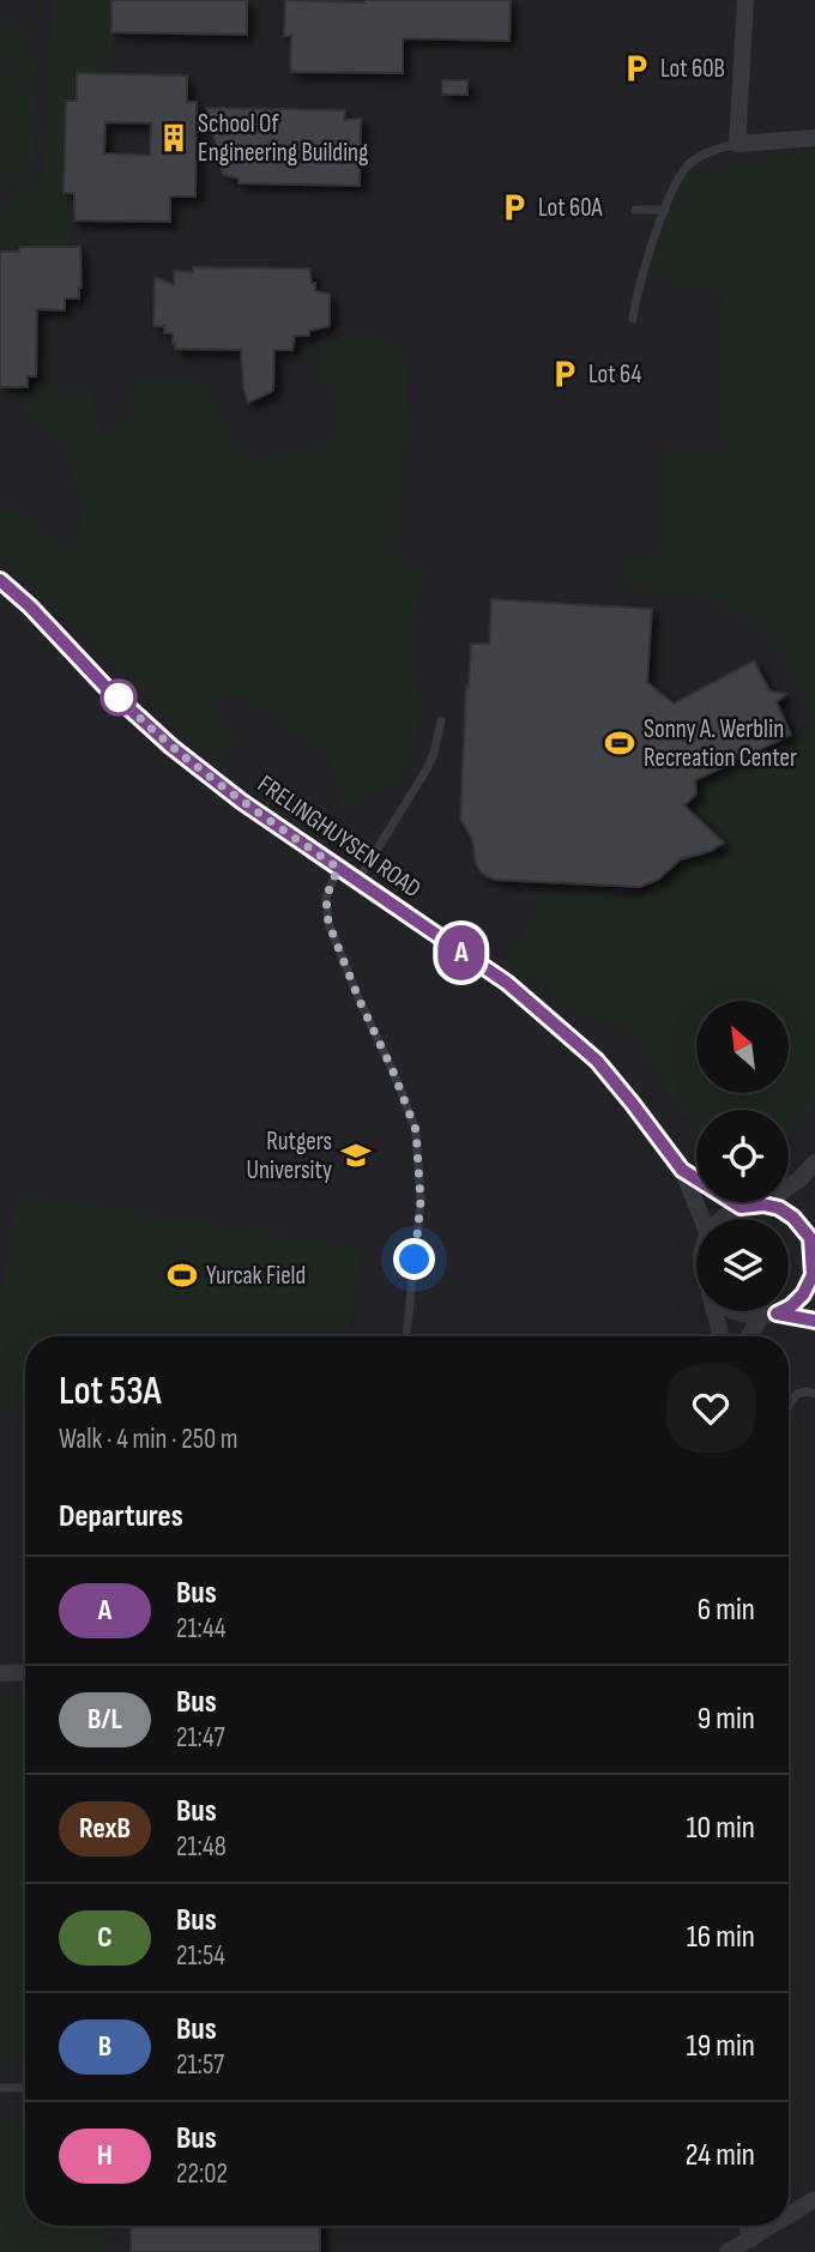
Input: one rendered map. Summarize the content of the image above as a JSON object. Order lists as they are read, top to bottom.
{
  "streets": {
    "street": ["FRELINGHUYSEN ROAD"]
  },
  "places": {
    "parking": ["Lot 60B", "Lot 60A", "Lot 64"],
    "building": ["School Of Engineering Building"],
    "sports": ["Sonny A. Werblin Recreation Center", "Yurcak Field"],
    "school or university": ["Rutgers University"]
  },
  "lines": ["bus line A"],
  "north": "top left",
  "page": {
    "on_map": "A",
    "heading": [
      ["Lot 53A", "Walk · 4 min · 250 m"],
      "Departures"
    ],
    "list": [
      {
        "mark": "A",
        "name": "Bus",
        "note": "21:44",
        "value": "6 min"
      },
      {
        "mark": "B/L",
        "name": "Bus",
        "note": "21:47",
        "value": "9 min"
      },
      {
        "mark": "RexB",
        "name": "Bus",
        "note": "21:48",
        "value": "10 min"
      },
      {
        "mark": "C",
        "name": "Bus",
        "note": "21:54",
        "value": "16 min"
      },
      {
        "mark": "B",
        "name": "Bus",
        "note": "21:57",
        "value": "19 min"
      },
      {
        "mark": "H",
        "name": "Bus",
        "note": "22:02",
        "value": "24 min"
      }
    ]
  }
}
